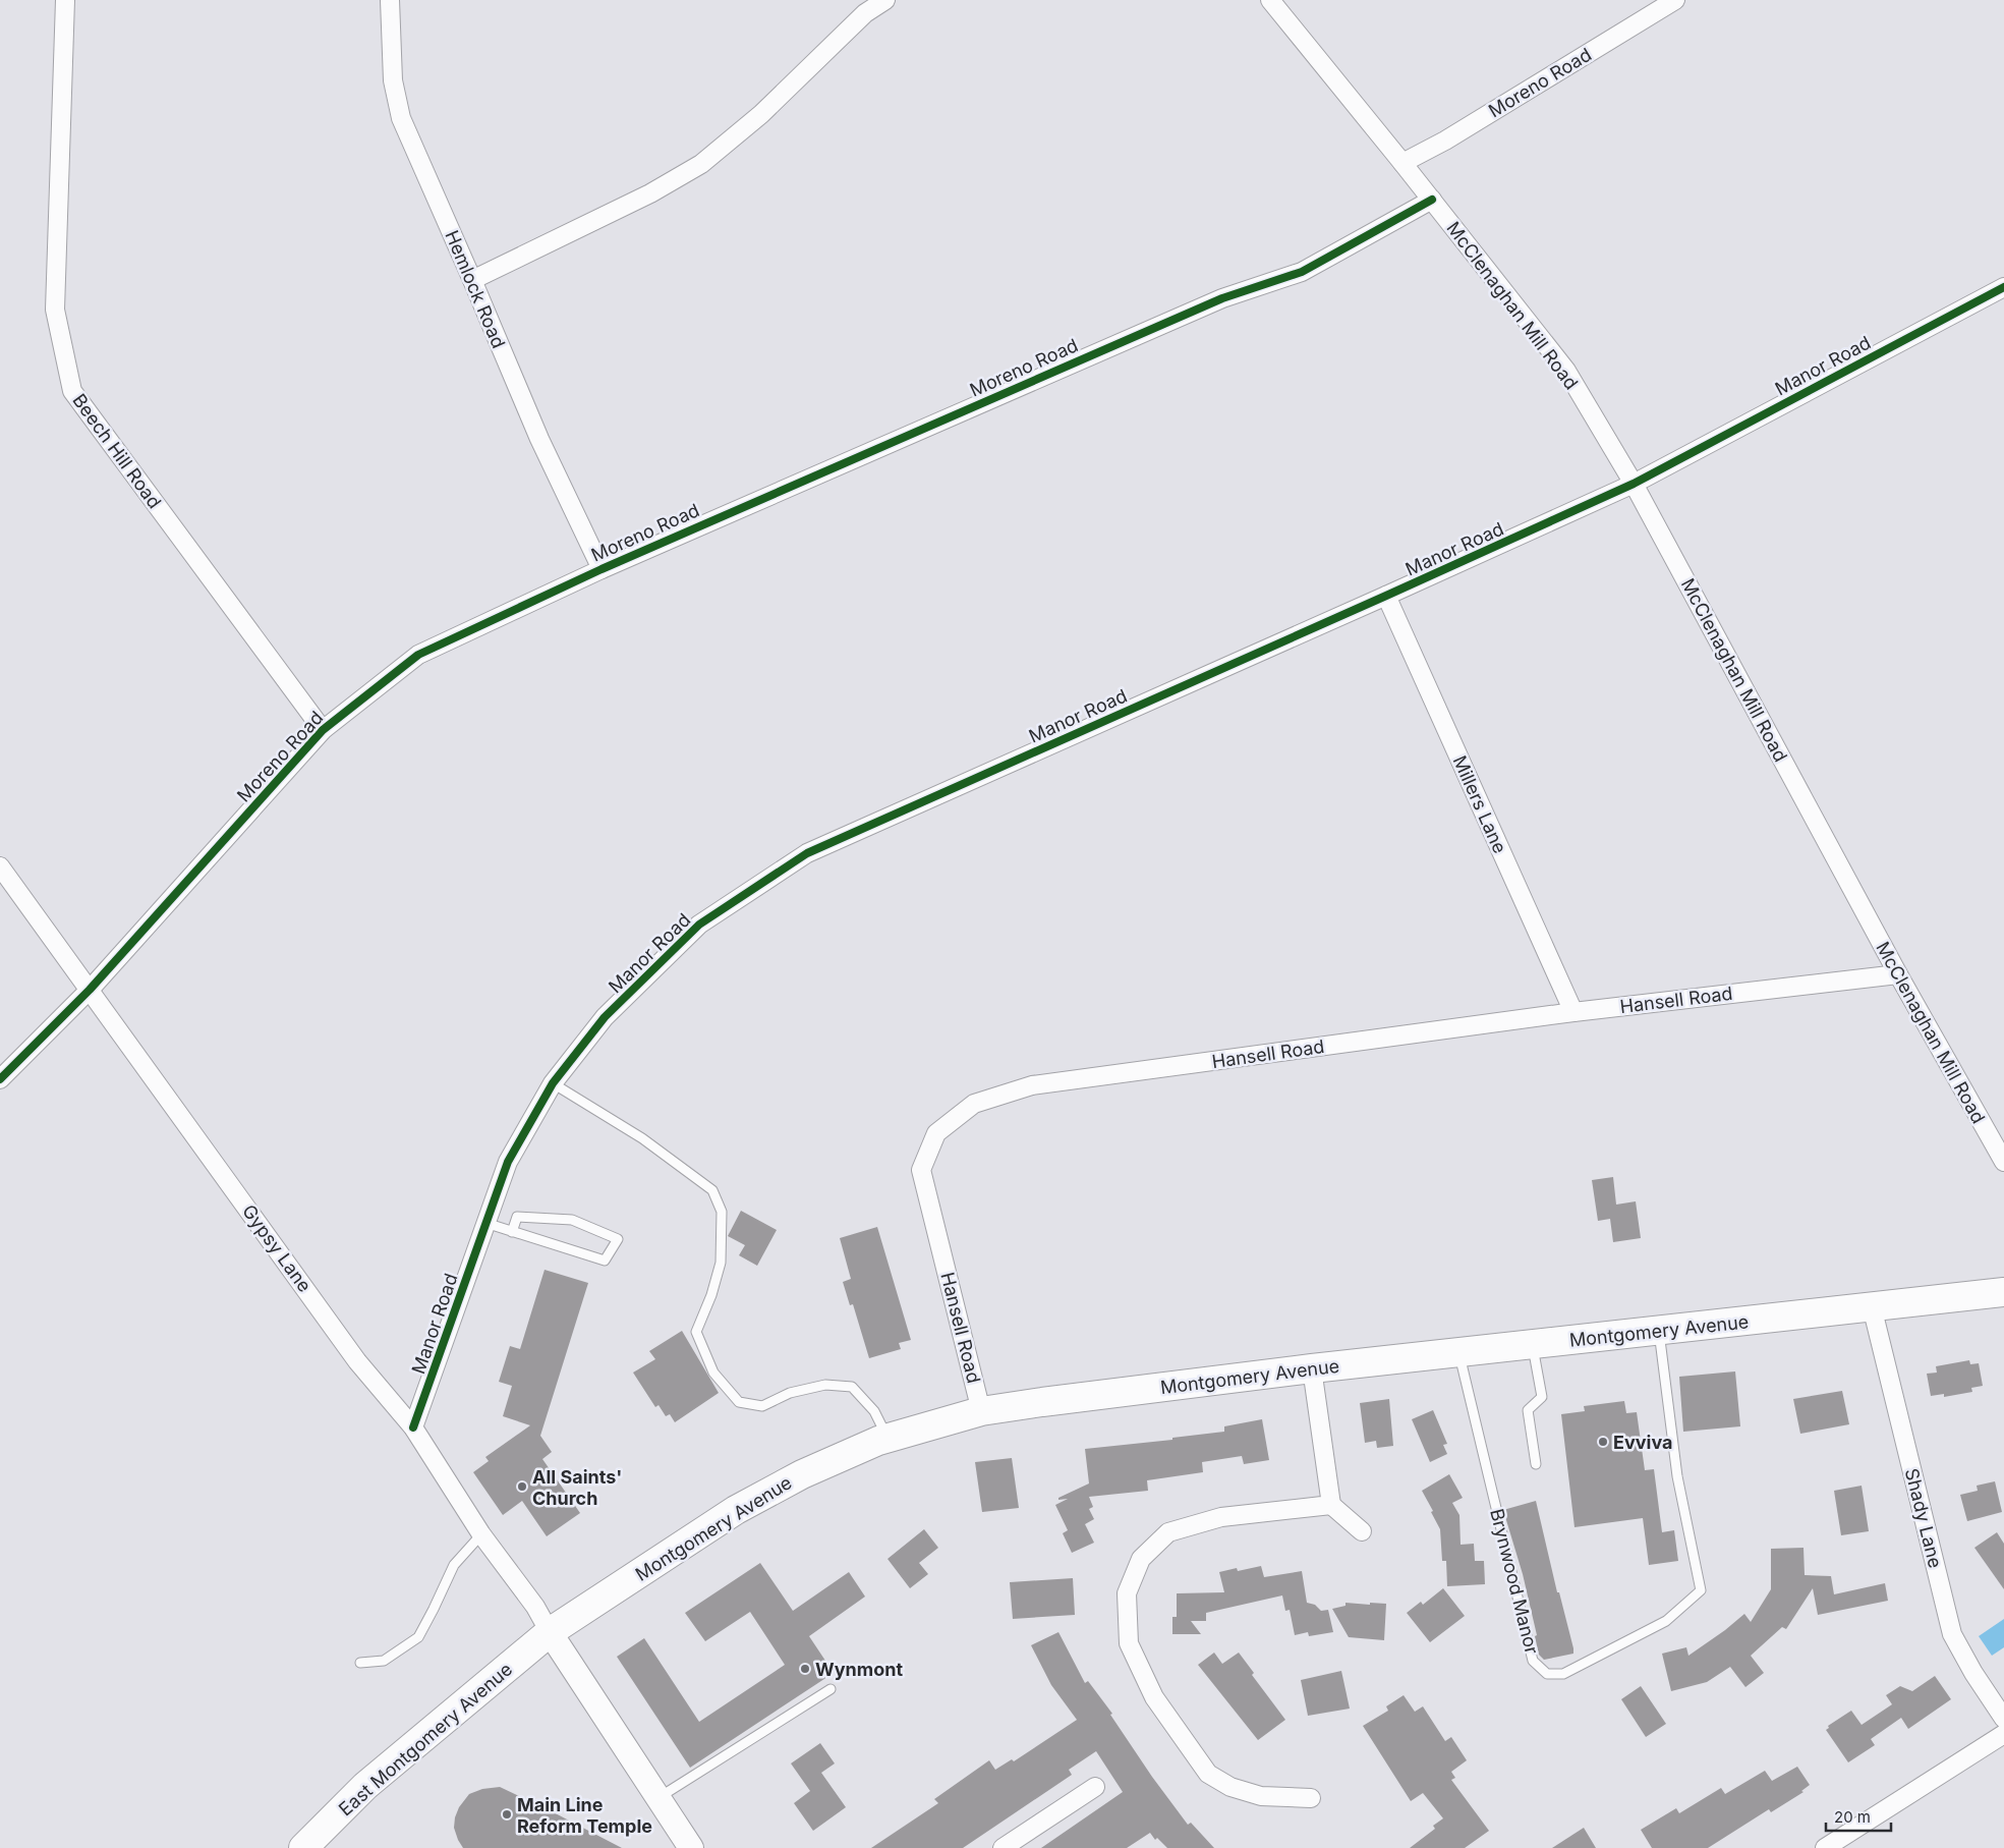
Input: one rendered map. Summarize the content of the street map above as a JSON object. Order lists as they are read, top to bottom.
{
  "streets": {
    "main road": ["Montgomery Avenue", "East Montgomery Avenue"],
    "street": [
      "Moreno Road",
      "Hemlock Road",
      "McClenaghan Mill Road",
      "Manor Road",
      "Beech Hill Road",
      "Millers Lane",
      "Hansell Road",
      "Gypsy Lane",
      "Shady Lane"
    ],
    "lane": ["Brynwood Manor"]
  },
  "crossings": [
    ["Moreno Road", "Hemlock Road"],
    ["Moreno Road", "McClenaghan Mill Road"],
    ["Moreno Road", "Beech Hill Road"],
    ["Moreno Road", "Gypsy Lane"],
    ["McClenaghan Mill Road", "Manor Road"],
    ["McClenaghan Mill Road", "Hansell Road"],
    ["Manor Road", "Millers Lane"],
    ["Manor Road", "Gypsy Lane"],
    ["Millers Lane", "Hansell Road"],
    ["Hansell Road", "Montgomery Avenue"],
    ["Gypsy Lane", "Montgomery Avenue"],
    ["Gypsy Lane", "East Montgomery Avenue"],
    ["Montgomery Avenue", "Shady Lane"],
    ["Montgomery Avenue", "Brynwood Manor"],
    ["Montgomery Avenue", "East Montgomery Avenue"]
  ],
  "places": [
    "Evviva",
    "All Saints' Church",
    "Wynmont",
    "Main Line Reform Temple"
  ],
  "scale_bar": "20 m"
}
